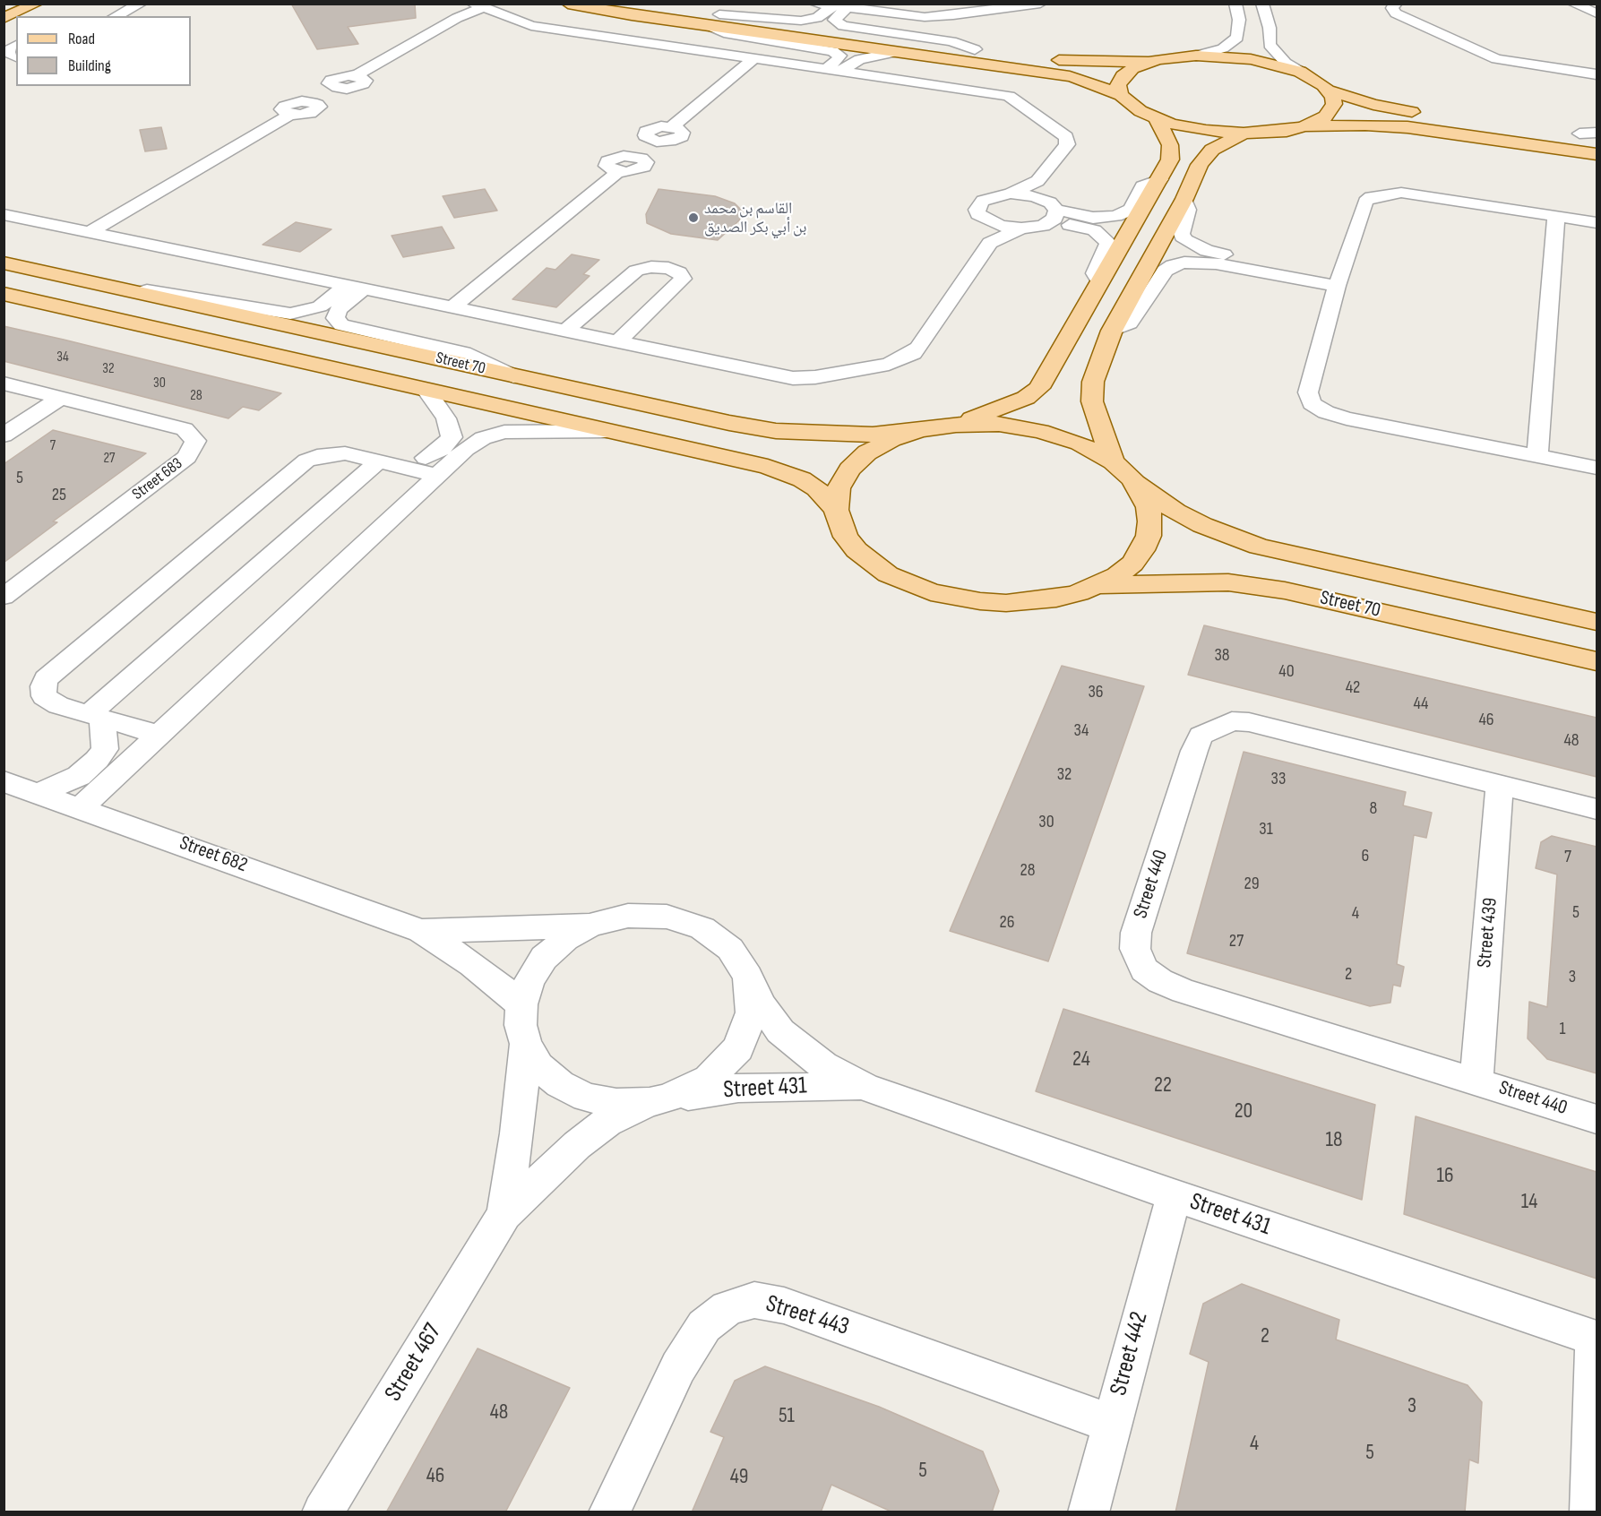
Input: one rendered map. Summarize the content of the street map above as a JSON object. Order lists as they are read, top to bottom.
{
  "streets": {
    "main road": ["Street 70"],
    "street": [
      "Street 683",
      "Street 682",
      "Street 440",
      "Street 439",
      "Street 431",
      "Street 443",
      "Street 442",
      "Street 467"
    ]
  },
  "crossings": [
    ["Street 682", "Street 431"],
    ["Street 440", "Street 439"],
    ["Street 431", "Street 442"],
    ["Street 431", "Street 467"],
    ["Street 443", "Street 442"]
  ],
  "places": ["القاسم بن محمد بن أبي بكر الصديق"],
  "house_numbers": [
    "34",
    "32",
    "30",
    "28",
    "7",
    "27",
    "5",
    "25",
    "38",
    "40",
    "42",
    "36",
    "44",
    "46",
    "34",
    "48",
    "32",
    "33",
    "8",
    "30",
    "31",
    "6",
    "7",
    "28",
    "29",
    "5",
    "4",
    "26",
    "27",
    "2",
    "3",
    "1",
    "24",
    "22",
    "20",
    "18",
    "16",
    "14",
    "2",
    "3",
    "48",
    "51",
    "4",
    "5",
    "5",
    "46",
    "49"
  ],
  "legend": ["Road", "Building"]
}
